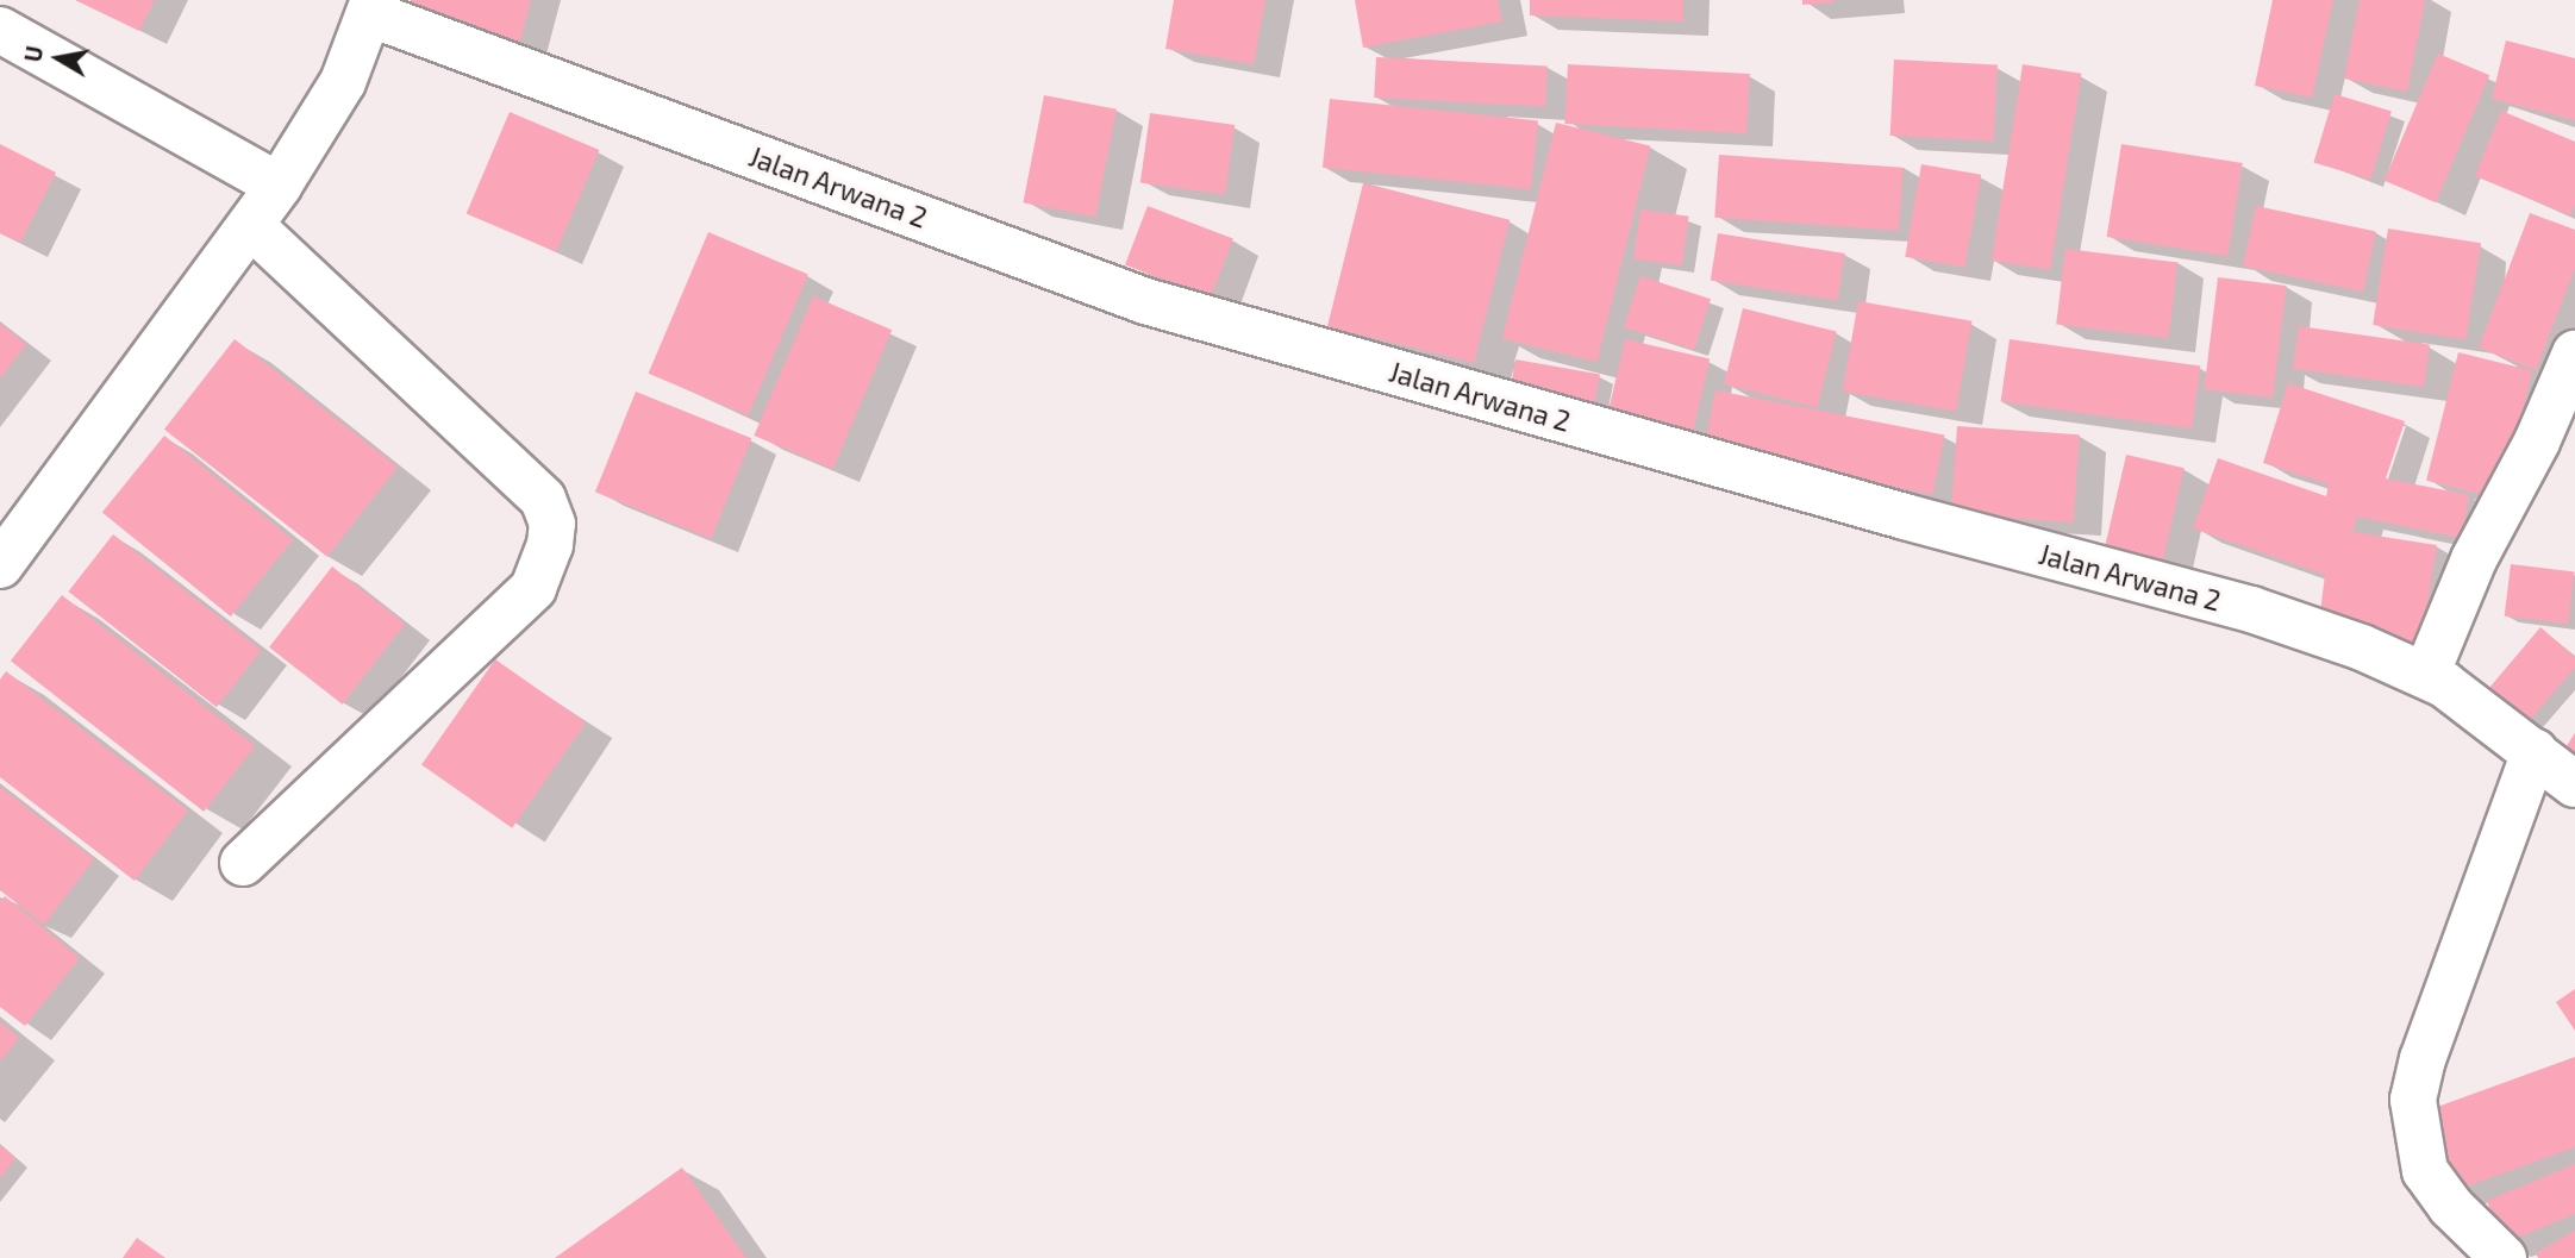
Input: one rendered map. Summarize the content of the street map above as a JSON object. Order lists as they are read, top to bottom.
{
  "streets": {
    "street": ["Jalan Arwana 2"]
  },
  "north": "left"
}
